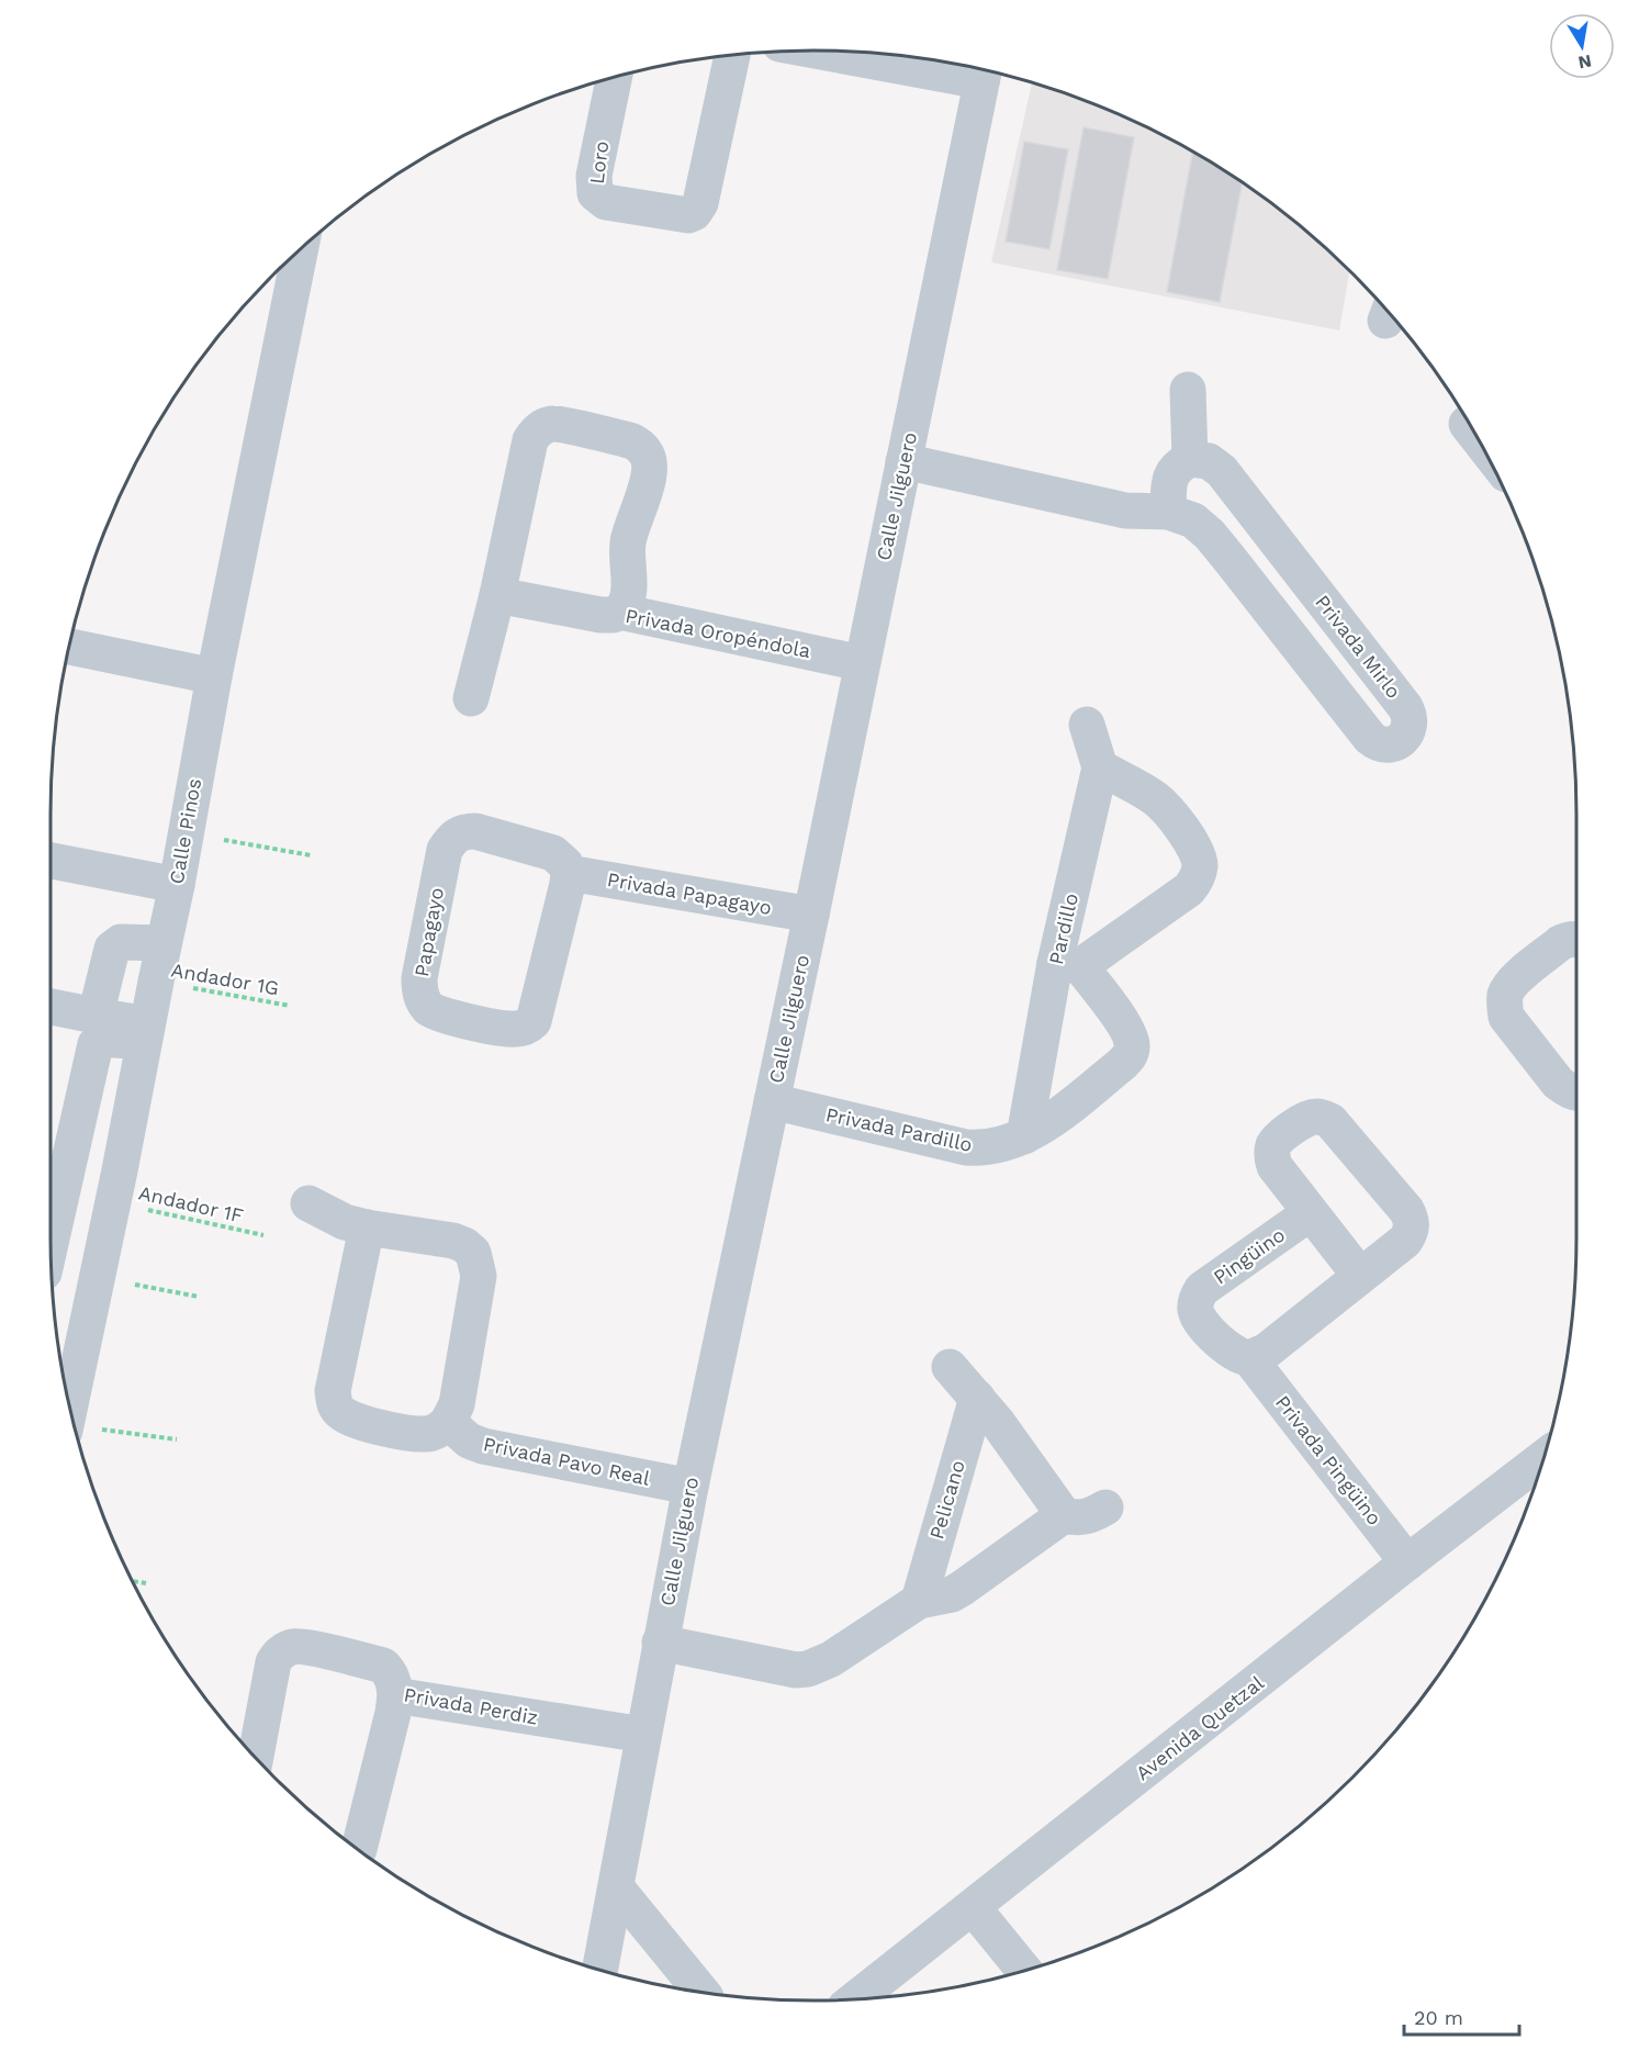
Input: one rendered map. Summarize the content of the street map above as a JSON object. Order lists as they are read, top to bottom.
{
  "streets": {
    "street": [
      "Loro",
      "Calle Jilguero",
      "Privada Oropéndola",
      "Privada Mirlo",
      "Calle Pinos",
      "Privada Papagayo",
      "Pardillo",
      "Papagayo",
      "Privada Pardillo",
      "Pingüino",
      "Privada Pingüino",
      "Privada Pavo Real",
      "Pelicano",
      "Privada Perdiz",
      "Avenida Quetzal"
    ],
    "path": ["Andador 1G", "Andador 1F"]
  },
  "crossings": [
    ["Calle Jilguero", "Privada Oropéndola"],
    ["Calle Jilguero", "Privada Mirlo"],
    ["Calle Jilguero", "Privada Papagayo"],
    ["Calle Jilguero", "Privada Pardillo"],
    ["Calle Jilguero", "Privada Pavo Real"],
    ["Calle Jilguero", "Privada Perdiz"],
    ["Calle Pinos", "Andador 1G"],
    ["Calle Pinos", "Andador 1F"],
    ["Privada Papagayo", "Papagayo"],
    ["Pardillo", "Privada Pardillo"],
    ["Pingüino", "Privada Pingüino"],
    ["Privada Pingüino", "Avenida Quetzal"]
  ],
  "scale_bar": "20 m",
  "north": "bottom"
}
